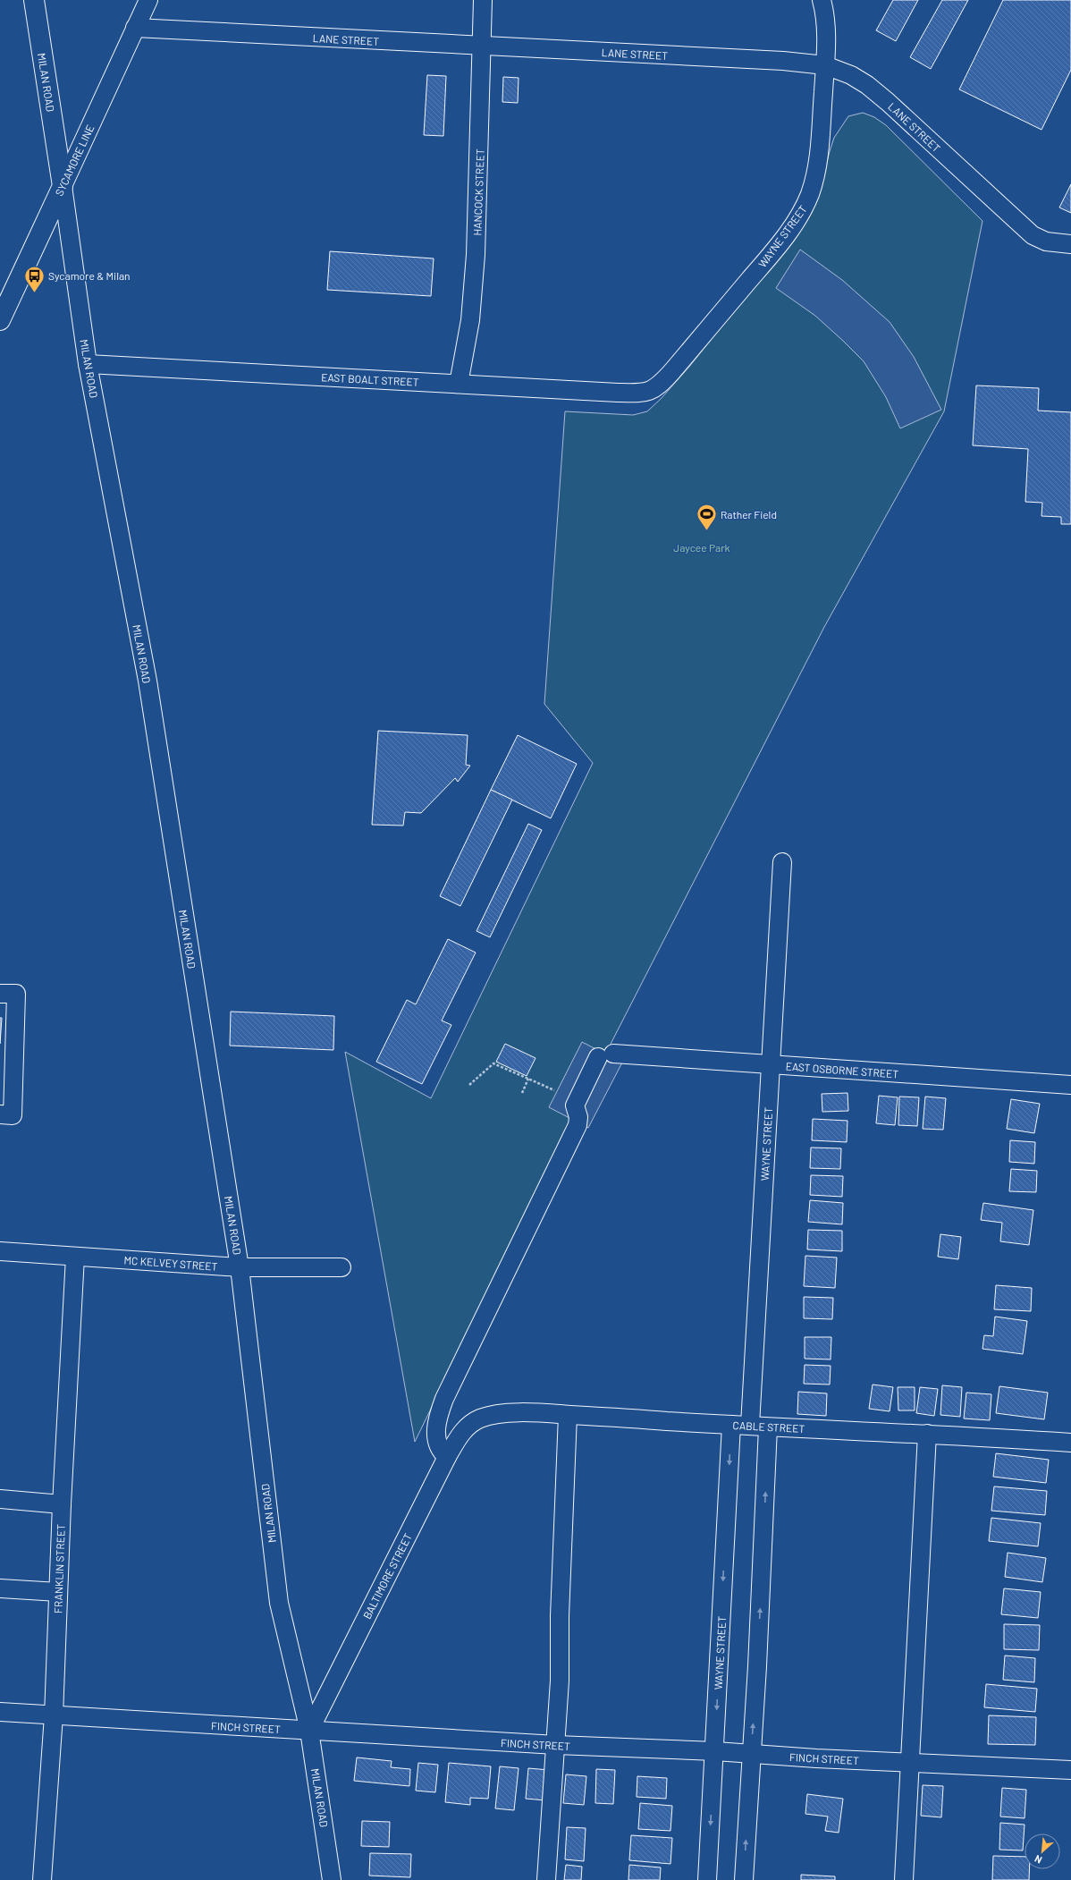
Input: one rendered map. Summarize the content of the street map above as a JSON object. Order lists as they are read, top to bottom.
{
  "streets": {
    "main road": ["MILAN ROAD", "SYCAMORE LINE"],
    "street": [
      "LANE STREET",
      "HANCOCK STREET",
      "WAYNE STREET",
      "EAST BOALT STREET",
      "EAST OSBORNE STREET",
      "MC KELVEY STREET",
      "CABLE STREET",
      "FRANKLIN STREET",
      "BALTIMORE STREET",
      "FINCH STREET"
    ]
  },
  "crossings": [
    ["LANE STREET", "SYCAMORE LINE"],
    ["LANE STREET", "HANCOCK STREET"],
    ["LANE STREET", "WAYNE STREET"],
    ["MILAN ROAD", "SYCAMORE LINE"],
    ["MILAN ROAD", "EAST BOALT STREET"],
    ["MILAN ROAD", "MC KELVEY STREET"],
    ["MILAN ROAD", "BALTIMORE STREET"],
    ["MILAN ROAD", "FINCH STREET"],
    ["HANCOCK STREET", "EAST BOALT STREET"],
    ["WAYNE STREET", "EAST BOALT STREET"],
    ["WAYNE STREET", "EAST OSBORNE STREET"],
    ["WAYNE STREET", "CABLE STREET"],
    ["WAYNE STREET", "FINCH STREET"],
    ["EAST OSBORNE STREET", "BALTIMORE STREET"],
    ["MC KELVEY STREET", "FRANKLIN STREET"],
    ["CABLE STREET", "BALTIMORE STREET"],
    ["FRANKLIN STREET", "FINCH STREET"],
    ["BALTIMORE STREET", "FINCH STREET"]
  ],
  "parks": ["Jaycee Park"],
  "places": {
    "bus stop": ["Sycamore & Milan"],
    "sports": ["Rather Field"]
  },
  "north": "bottom left"
}
